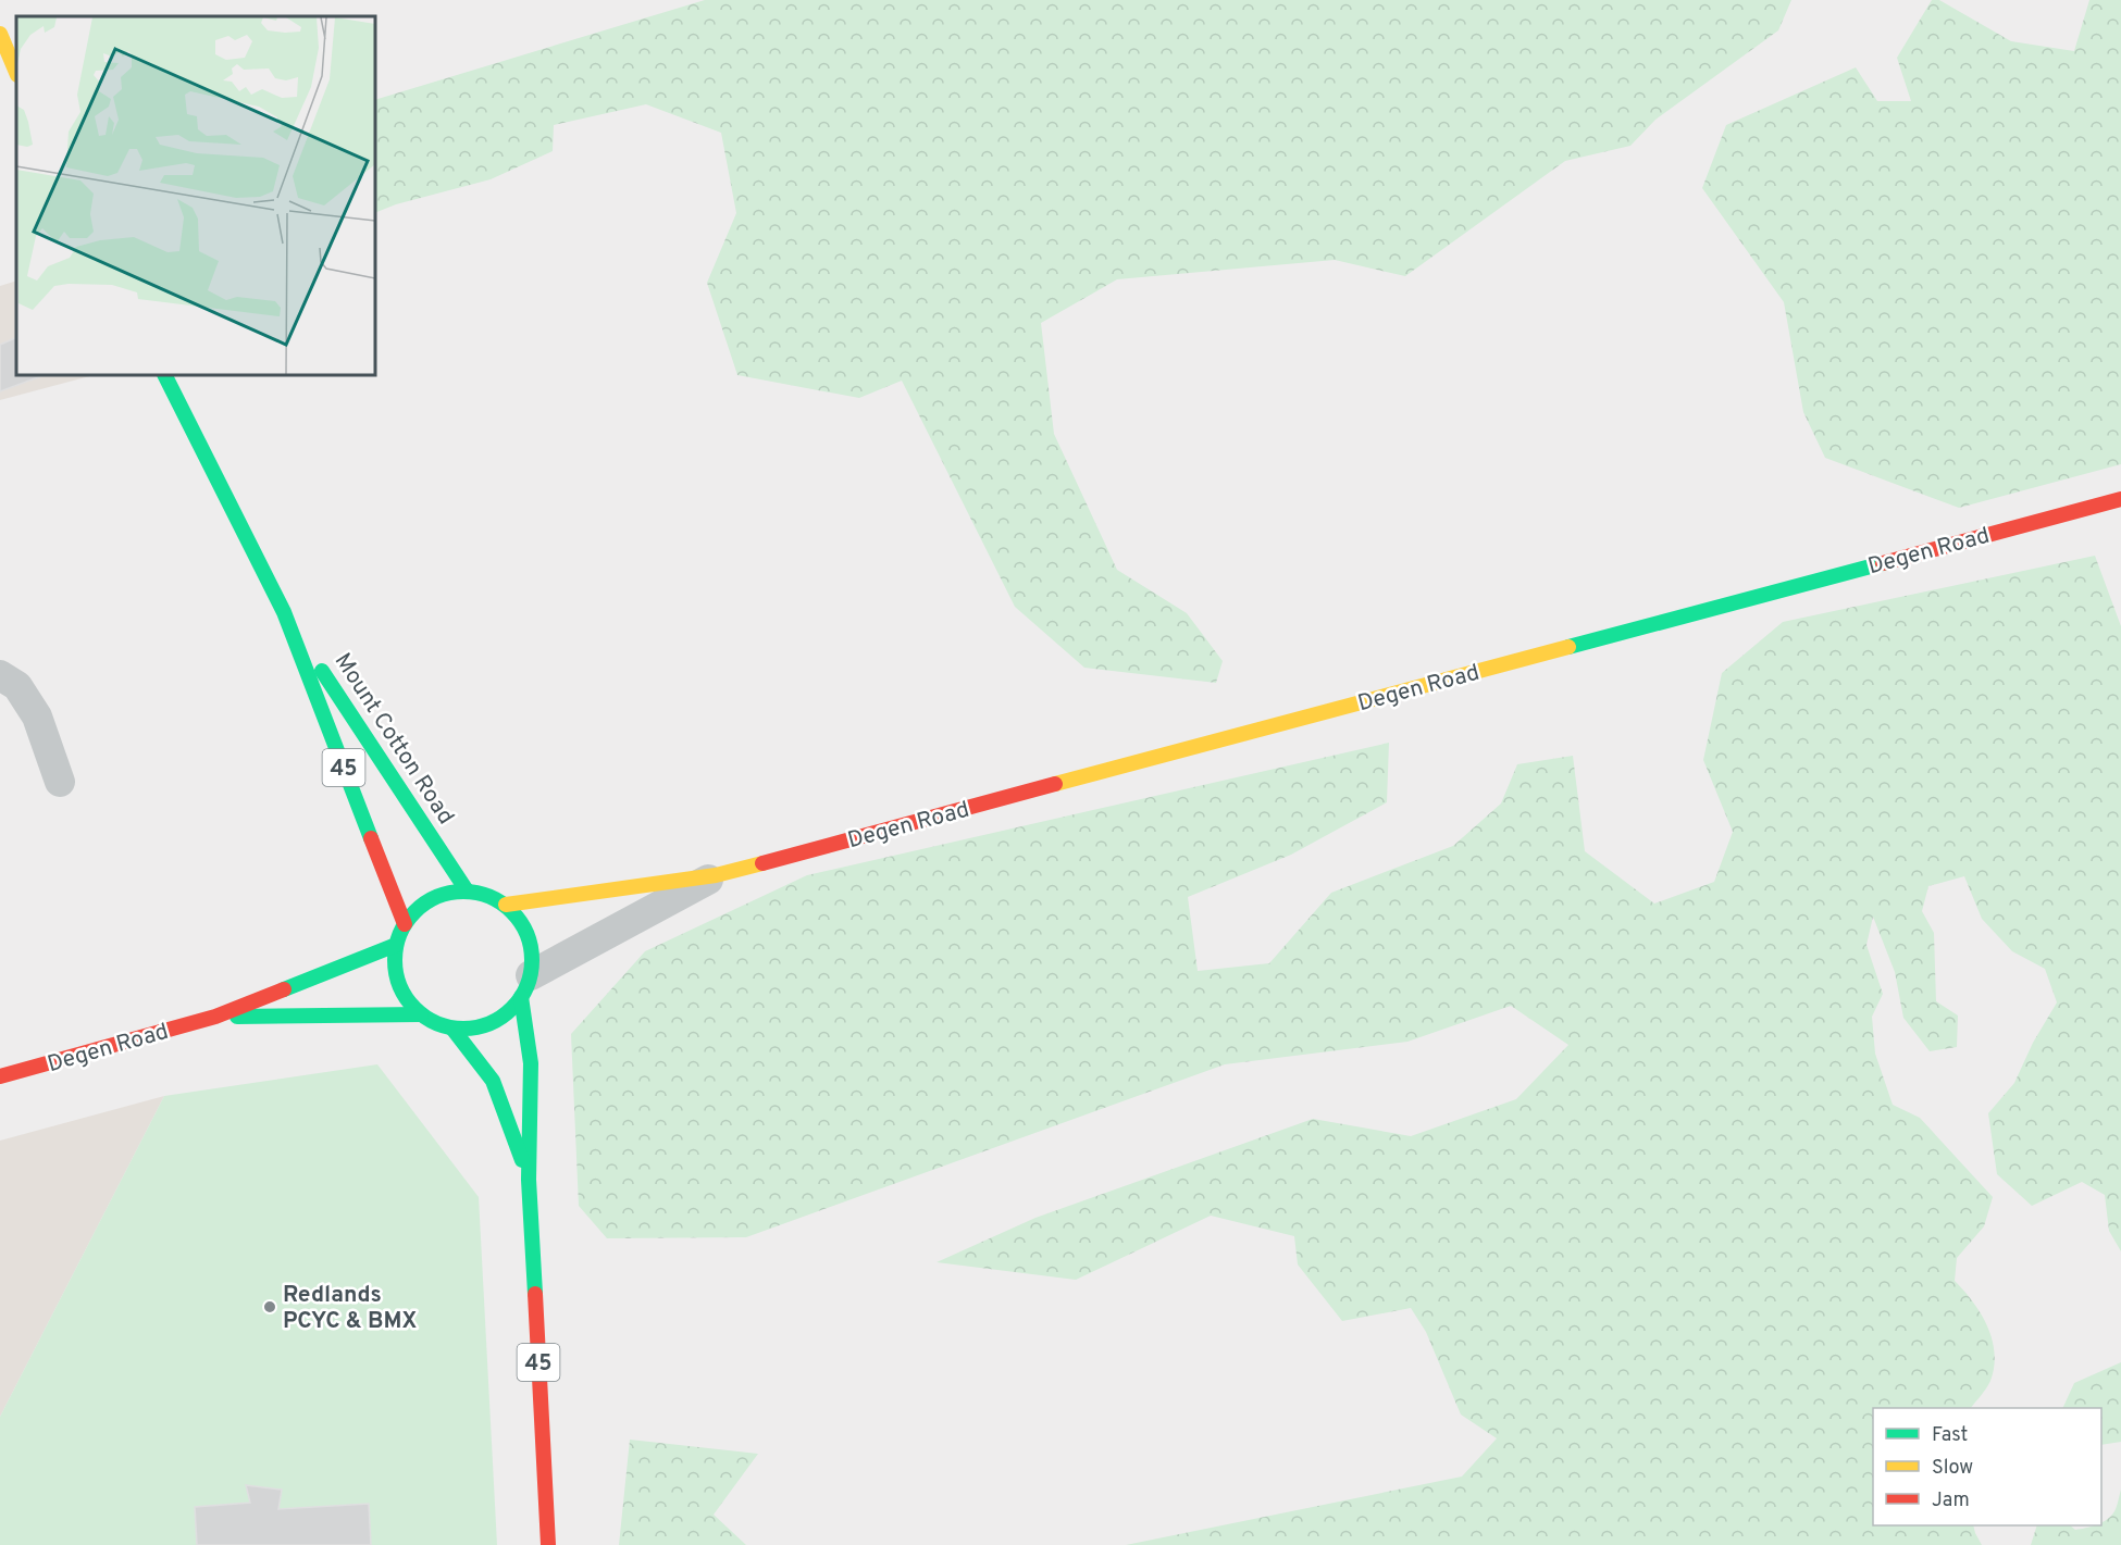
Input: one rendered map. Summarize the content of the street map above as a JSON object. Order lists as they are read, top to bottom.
{
  "streets": {
    "street": ["Degen Road", "Mount Cotton Road", "45"]
  },
  "crossings": [
    ["Degen Road", "Mount Cotton Road"],
    ["Degen Road", "45"],
    ["Mount Cotton Road", "45"]
  ],
  "places": ["Redlands PCYC & BMX"],
  "legend": ["Fast", "Slow", "Jam"]
}
